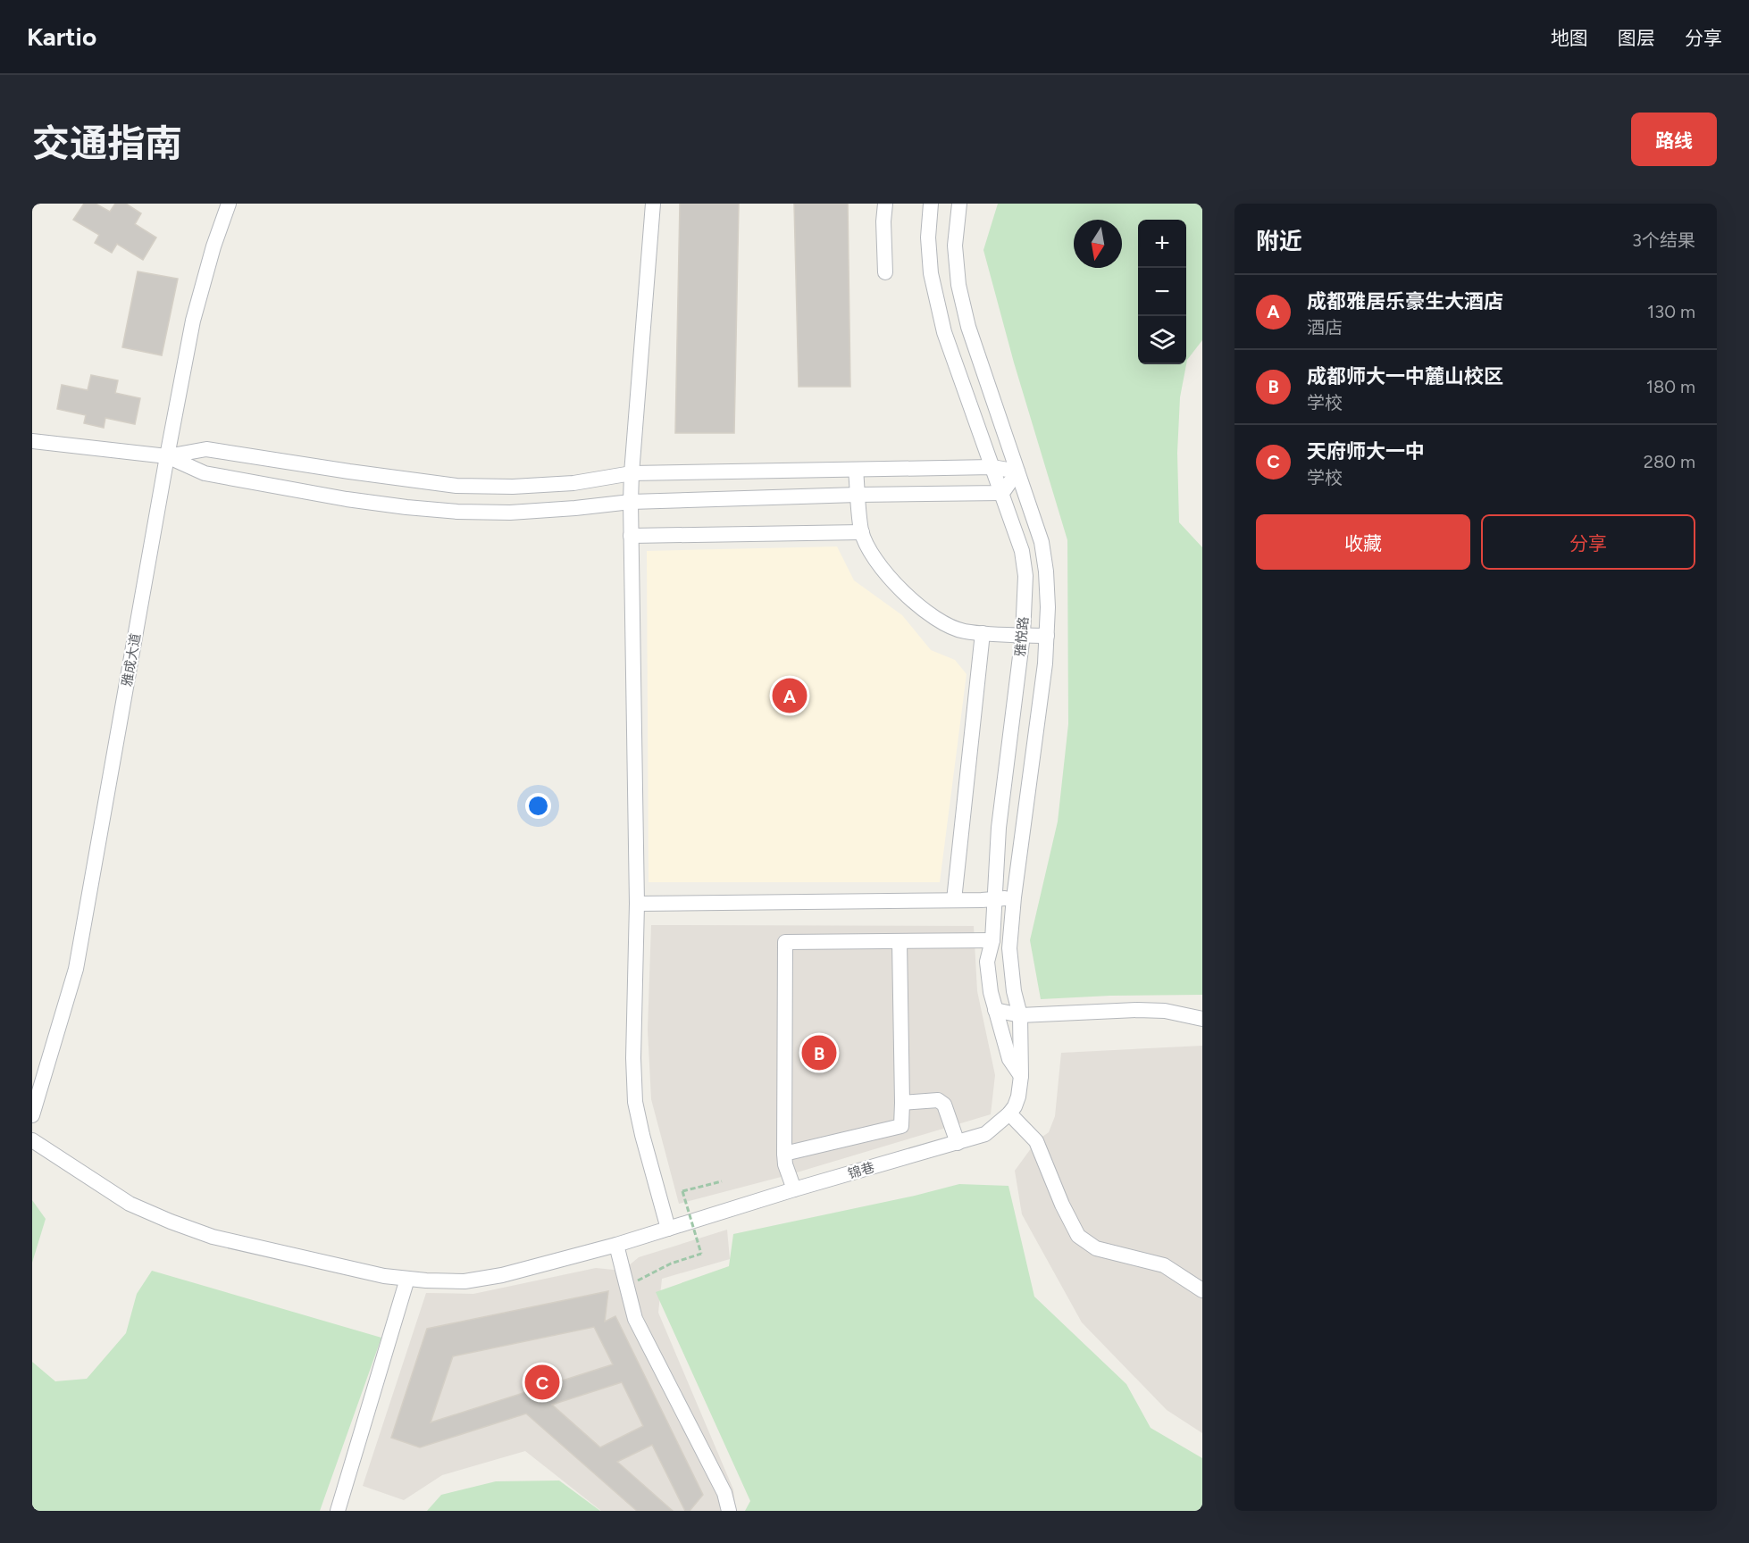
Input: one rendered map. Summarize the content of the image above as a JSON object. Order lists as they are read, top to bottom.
{
  "streets": {
    "street": ["雅悦路", "雅成大道", "锦巷"]
  },
  "crossings": [
    ["雅悦路", "锦巷"]
  ],
  "north": "bottom",
  "page": {
    "header": "Kartio",
    "nav": ["地图", "图层", "分享"],
    "title": "交通指南",
    "buttons": [
      "路线",
      ["收藏", "分享"]
    ],
    "heading": ["附近", "3个结果"],
    "map_buttons": ["+", "−"],
    "list": [
      {
        "mark": "A",
        "name": "成都雅居乐豪生大酒店",
        "note": "酒店",
        "value": "130 m"
      },
      {
        "mark": "B",
        "name": "成都师大一中麓山校区",
        "note": "学校",
        "value": "180 m"
      },
      {
        "mark": "C",
        "name": "天府师大一中",
        "note": "学校",
        "value": "280 m"
      }
    ],
    "pins": ["A", "B", "C"]
  }
}
